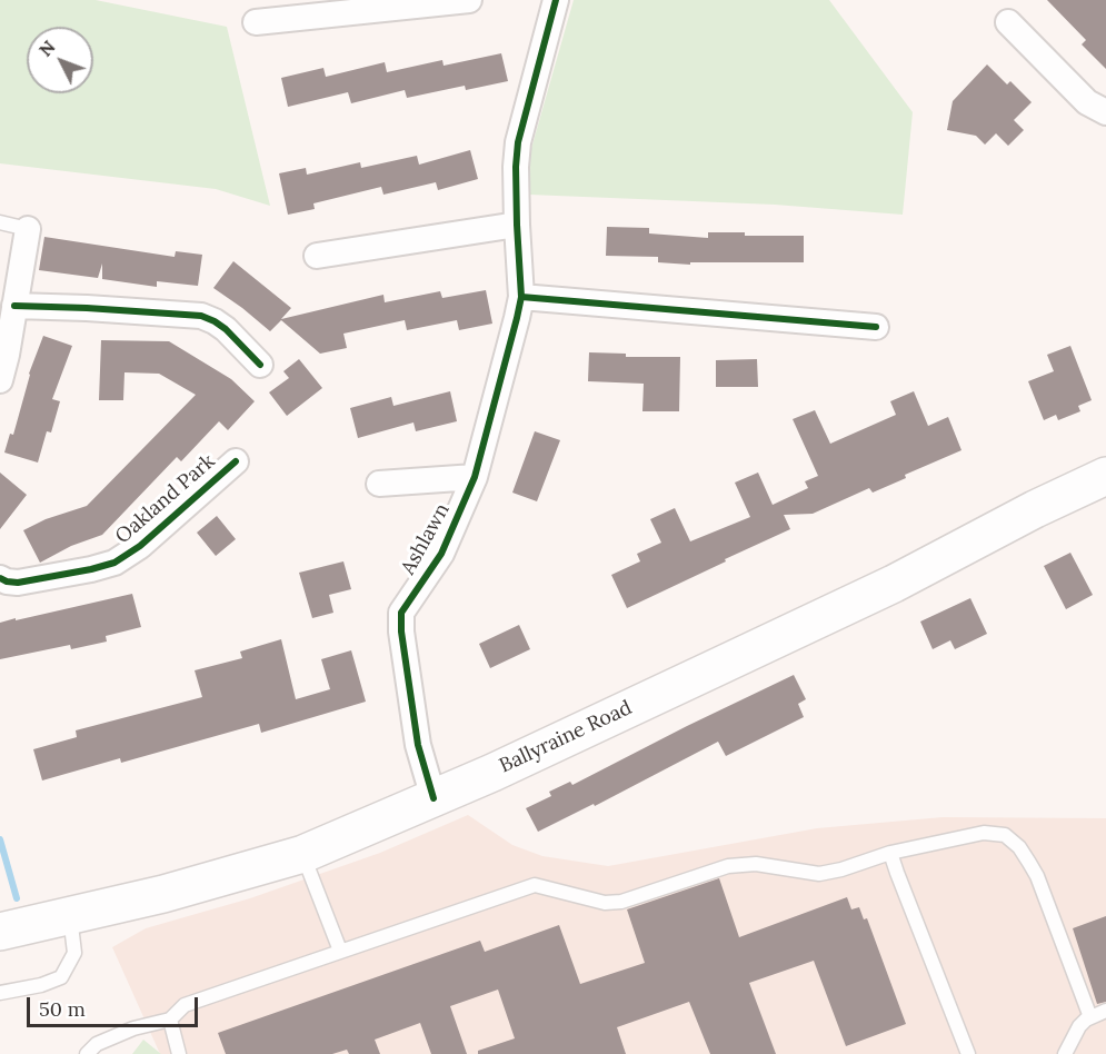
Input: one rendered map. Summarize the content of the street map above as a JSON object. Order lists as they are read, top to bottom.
{
  "streets": {
    "main road": ["Ballyraine Road"],
    "street": ["Oakland Park", "Ashlawn"]
  },
  "crossings": [
    ["Ashlawn", "Ballyraine Road"]
  ],
  "scale_bar": "50 m",
  "north": "top left"
}
